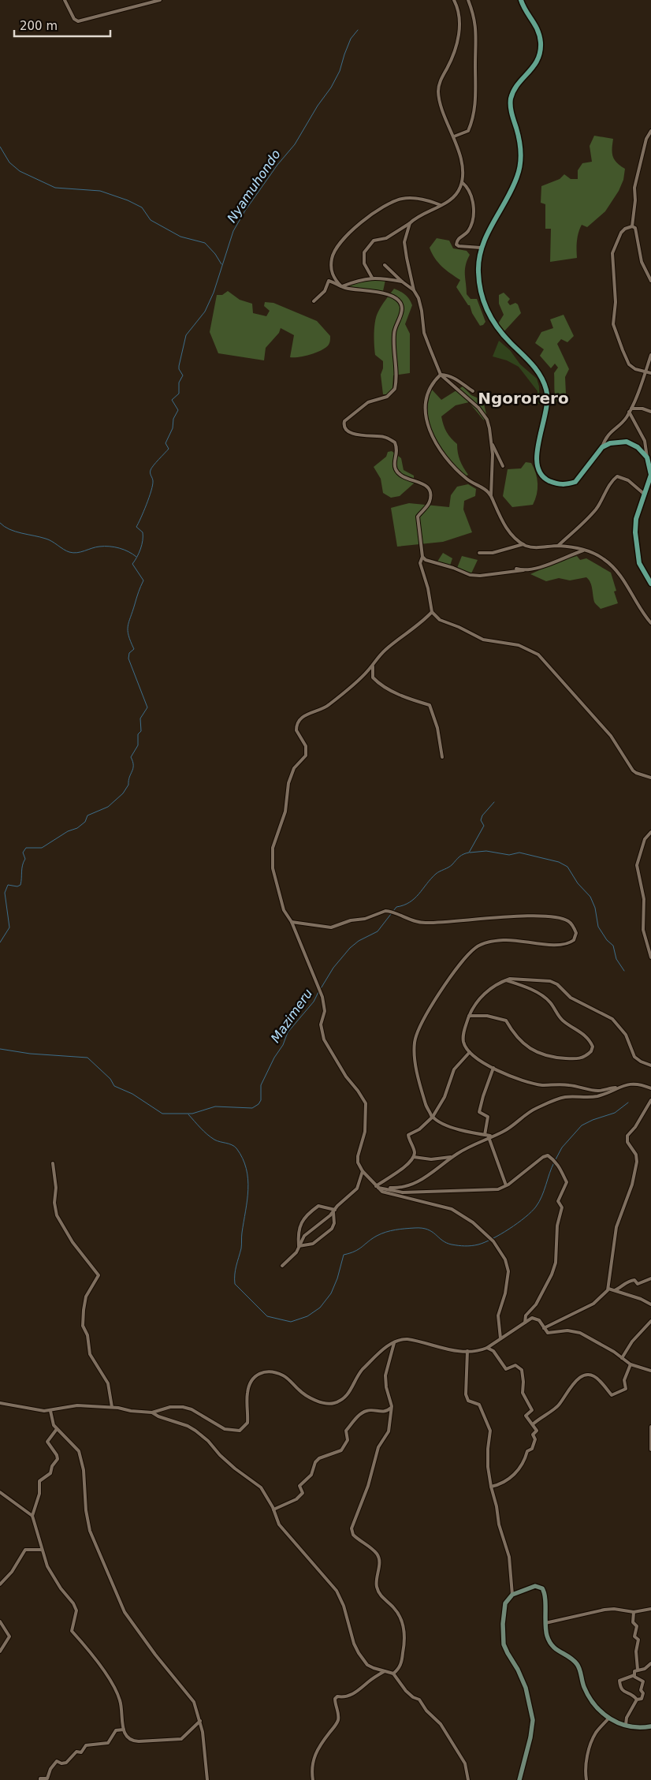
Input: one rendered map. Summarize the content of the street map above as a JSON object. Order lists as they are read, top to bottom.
{
  "districts": ["Ngororero"],
  "water": ["Nyamuhondo", "Mazimeru"],
  "scale_bar": "200 m"
}
